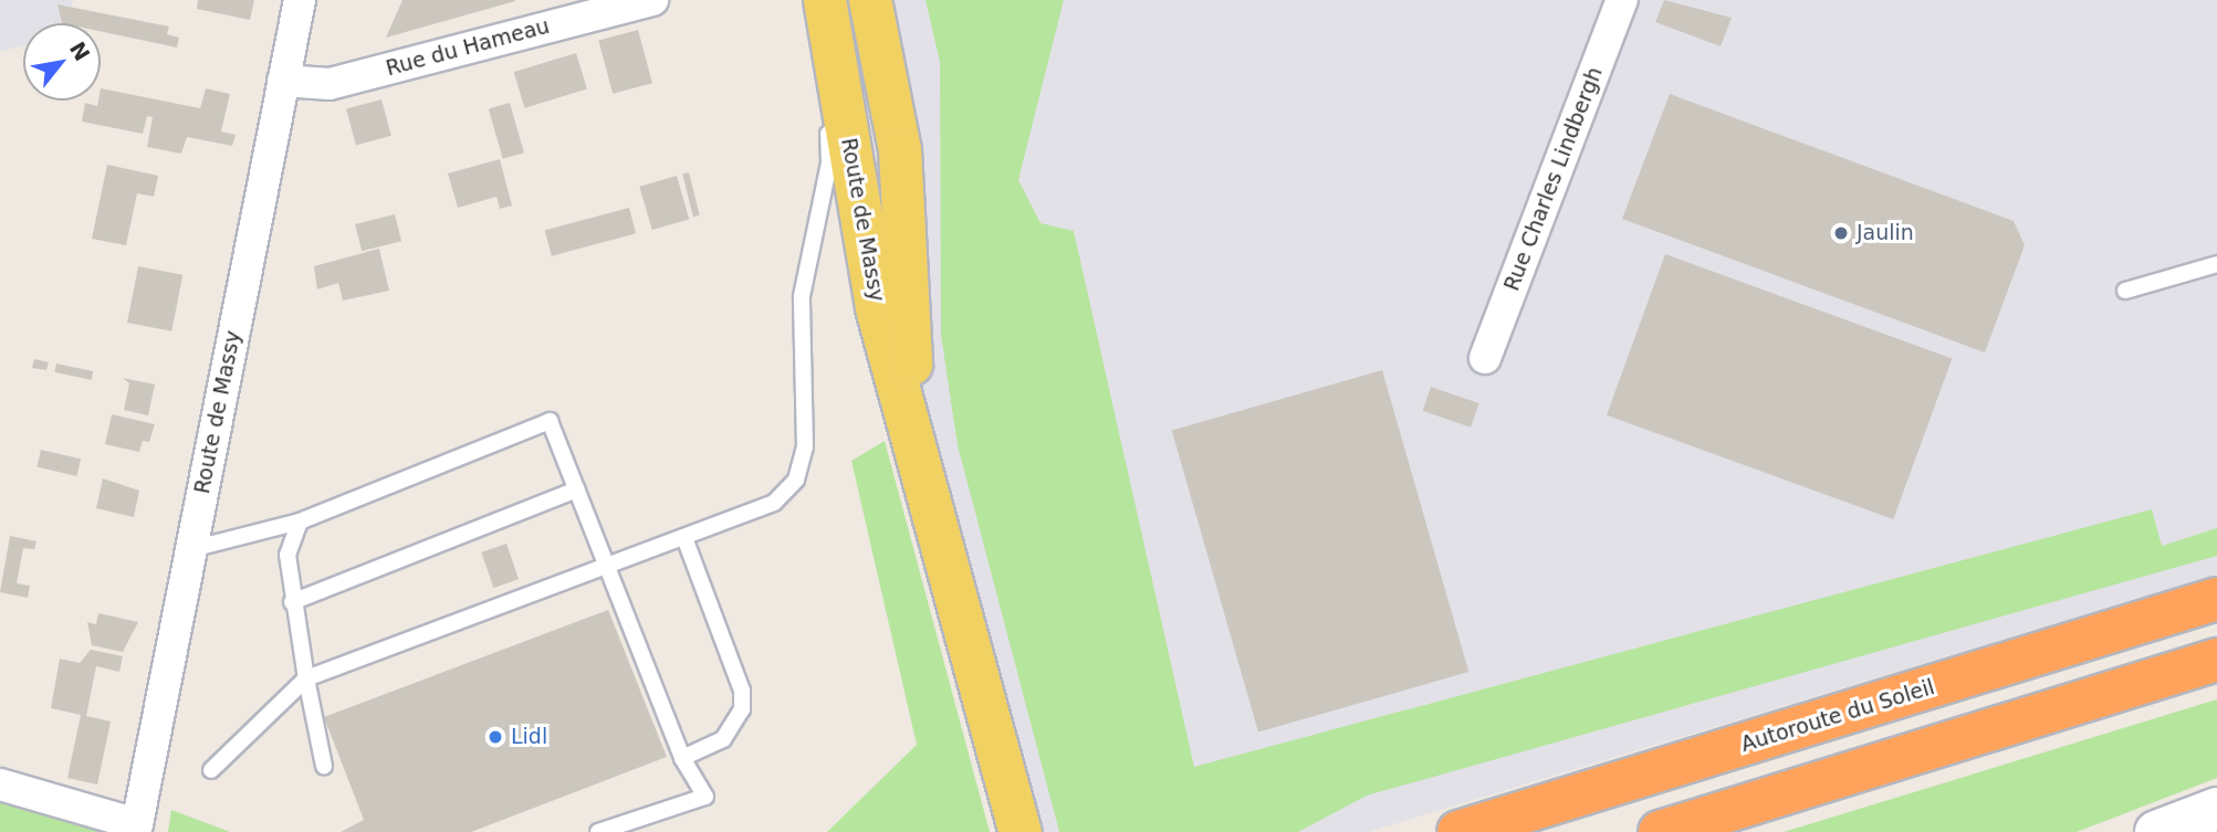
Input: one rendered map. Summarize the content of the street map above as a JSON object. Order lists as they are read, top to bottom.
{
  "streets": {
    "highway": ["Autoroute du Soleil"],
    "main road": ["Route de Massy"],
    "street": ["Rue du Hameau", "Rue Charles Lindbergh"]
  },
  "crossings": [
    ["Rue du Hameau", "Route de Massy"]
  ],
  "places": ["Jaulin", "Lidl"],
  "north": "top right"
}
